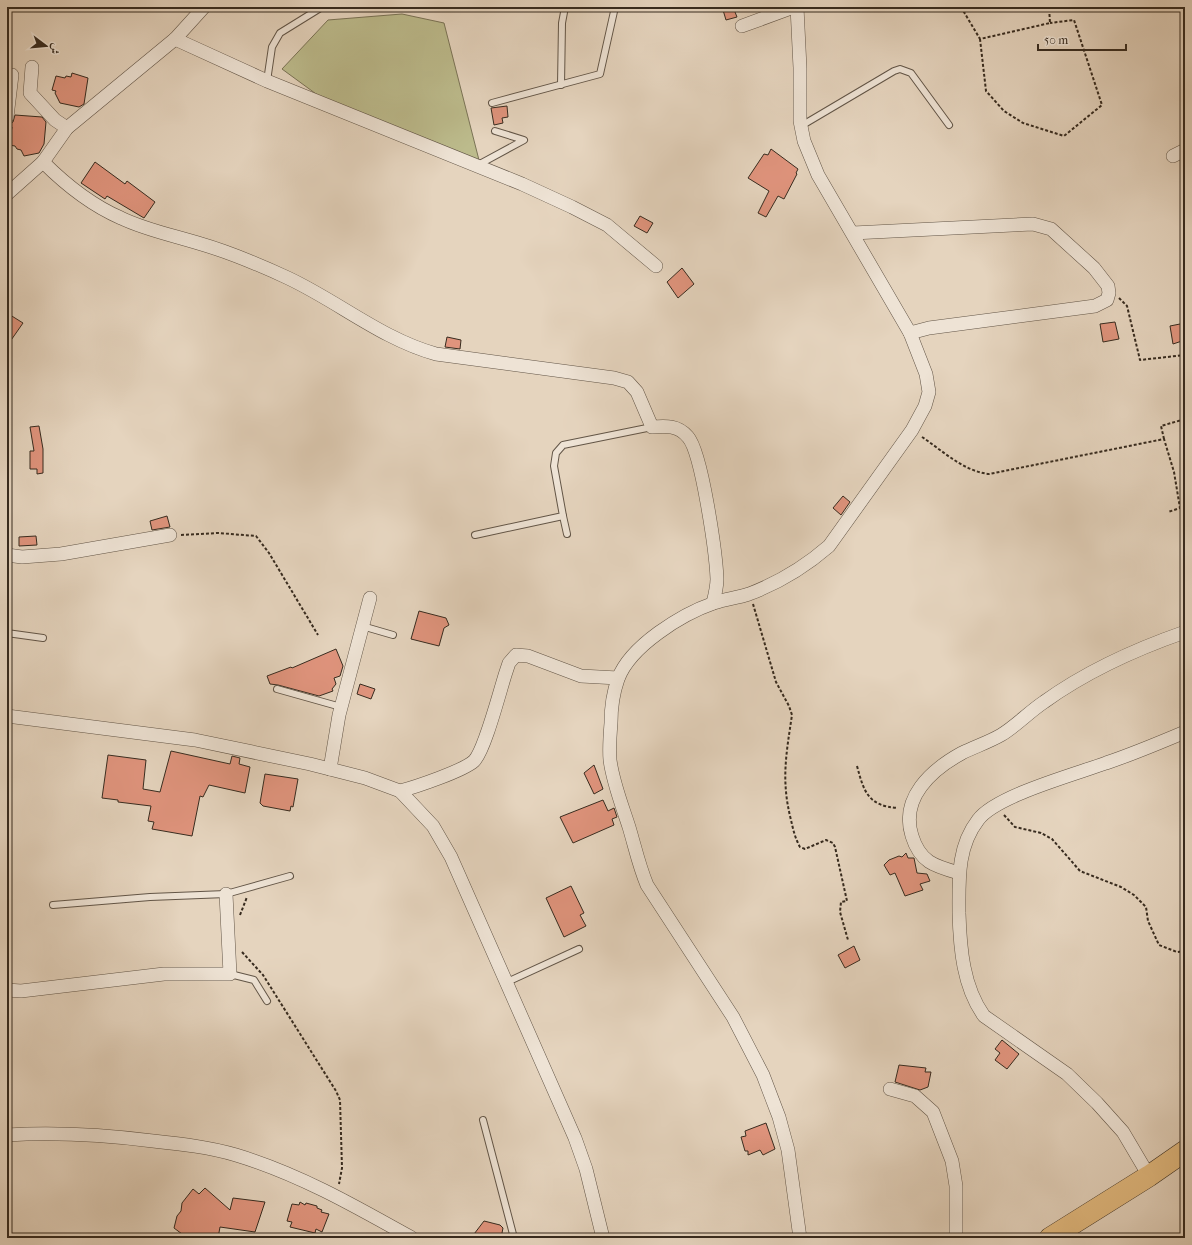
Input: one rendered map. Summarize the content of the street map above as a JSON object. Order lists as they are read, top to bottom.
{
  "scale_bar": "50 m",
  "north": "right"
}
